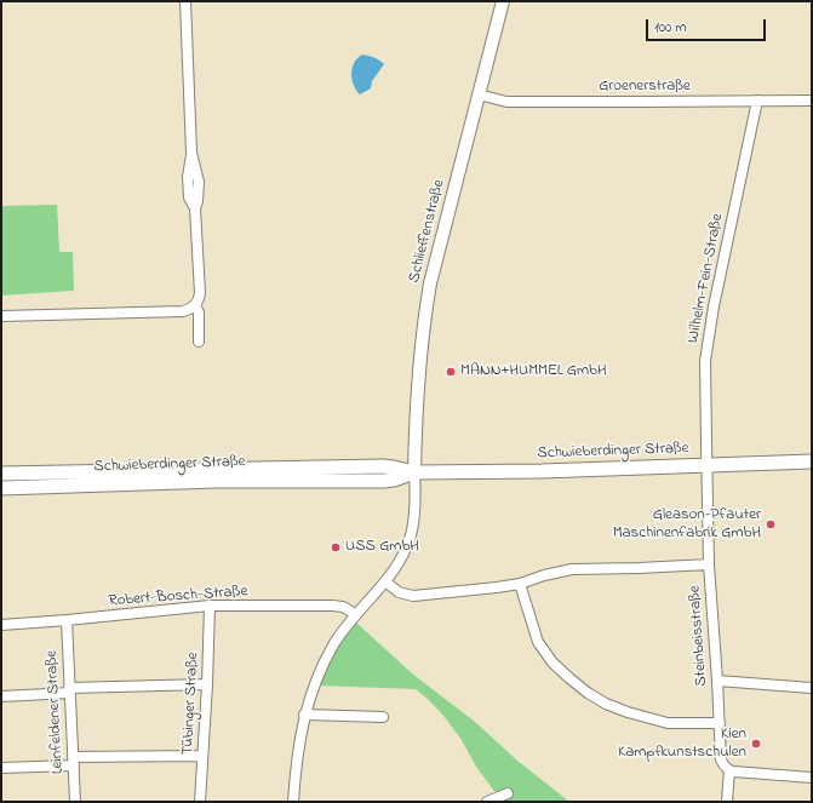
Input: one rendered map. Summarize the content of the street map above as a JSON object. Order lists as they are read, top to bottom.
{
  "streets": {
    "main road": ["Schwieberdinger Straße"],
    "street": [
      "Groenerstraße",
      "Schlieffenstraße",
      "Wilhelm-Fein-Straße",
      "Robert-Bosch-Straße",
      "Steinbeisstraße",
      "Tübinger Straße",
      "Leinfeldener Straße"
    ]
  },
  "crossings": [
    ["Groenerstraße", "Schlieffenstraße"],
    ["Groenerstraße", "Wilhelm-Fein-Straße"],
    ["Schlieffenstraße", "Schwieberdinger Straße"],
    ["Wilhelm-Fein-Straße", "Schwieberdinger Straße"],
    ["Wilhelm-Fein-Straße", "Steinbeisstraße"],
    ["Schwieberdinger Straße", "Steinbeisstraße"],
    ["Robert-Bosch-Straße", "Tübinger Straße"],
    ["Robert-Bosch-Straße", "Leinfeldener Straße"]
  ],
  "places": [
    "MANN+HUMMEL GmbH",
    "Gleason-Pfauter Maschinenfabrik GmbH",
    "USS GmbH",
    "Kien Kampfkunstschulen"
  ],
  "scale_bar": "100 m"
}
